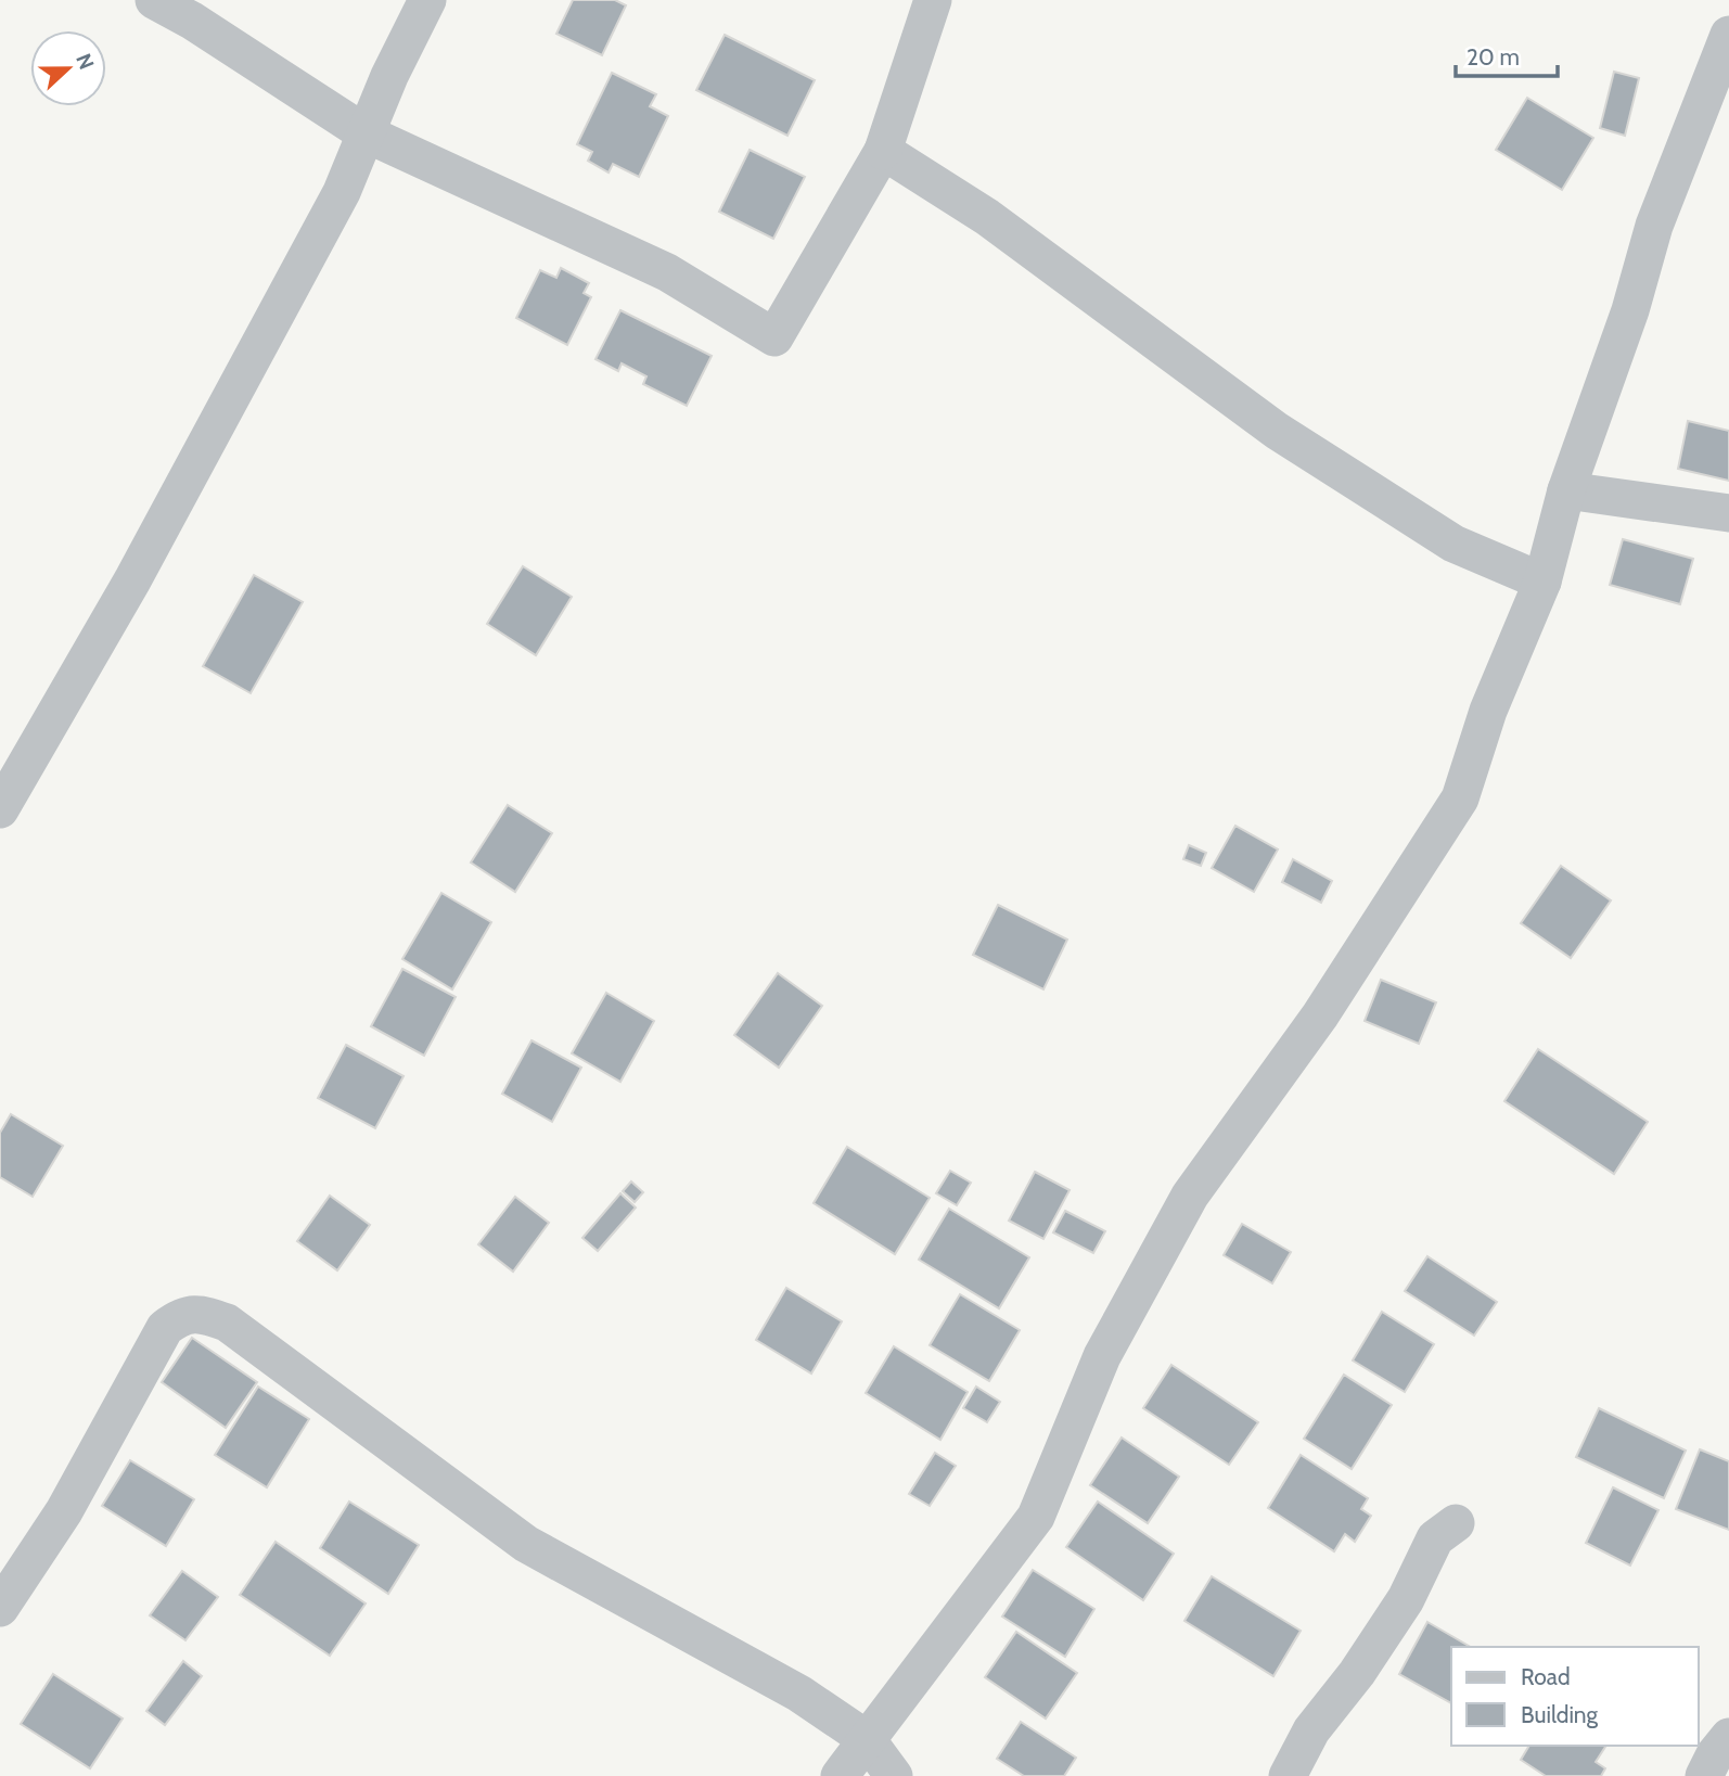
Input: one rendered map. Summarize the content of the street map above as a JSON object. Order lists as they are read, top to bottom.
{
  "legend": ["Road", "Building"],
  "scale_bar": "20 m",
  "north": "right"
}
